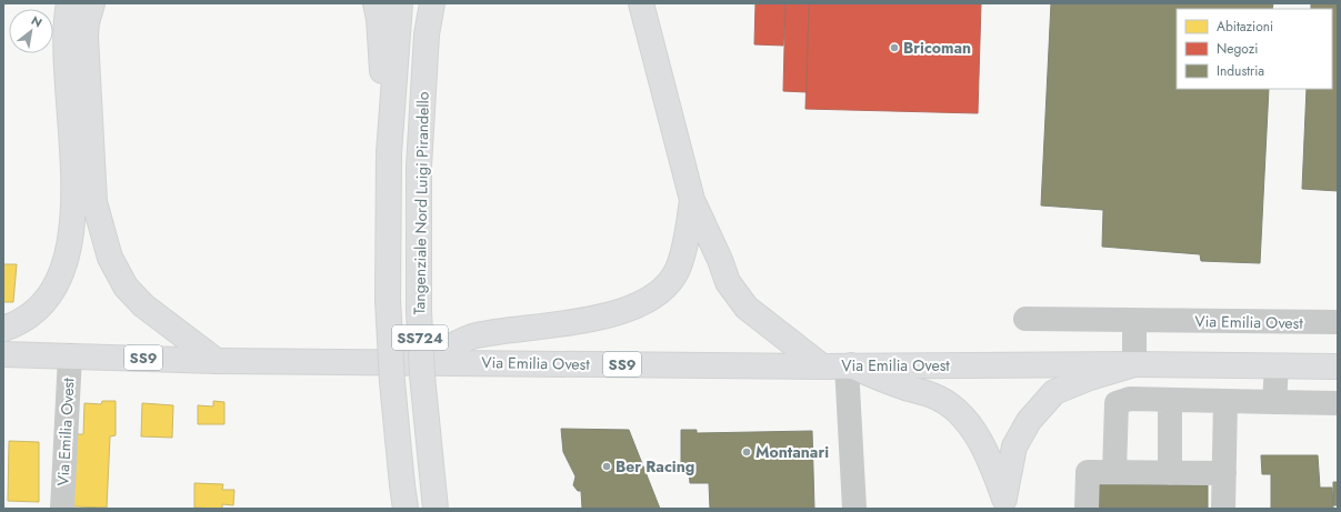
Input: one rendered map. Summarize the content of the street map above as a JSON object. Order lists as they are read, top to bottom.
{
  "streets": {
    "main road": [
      "Tangenziale Nord Luigi Pirandello",
      "Via Emilia Ovest",
      "SS724",
      "SS9"
    ]
  },
  "places": ["Bricoman", "Montanari", "Ber Racing"],
  "legend": ["Abitazioni", "Negozi", "Industria"],
  "north": "top right"
}
